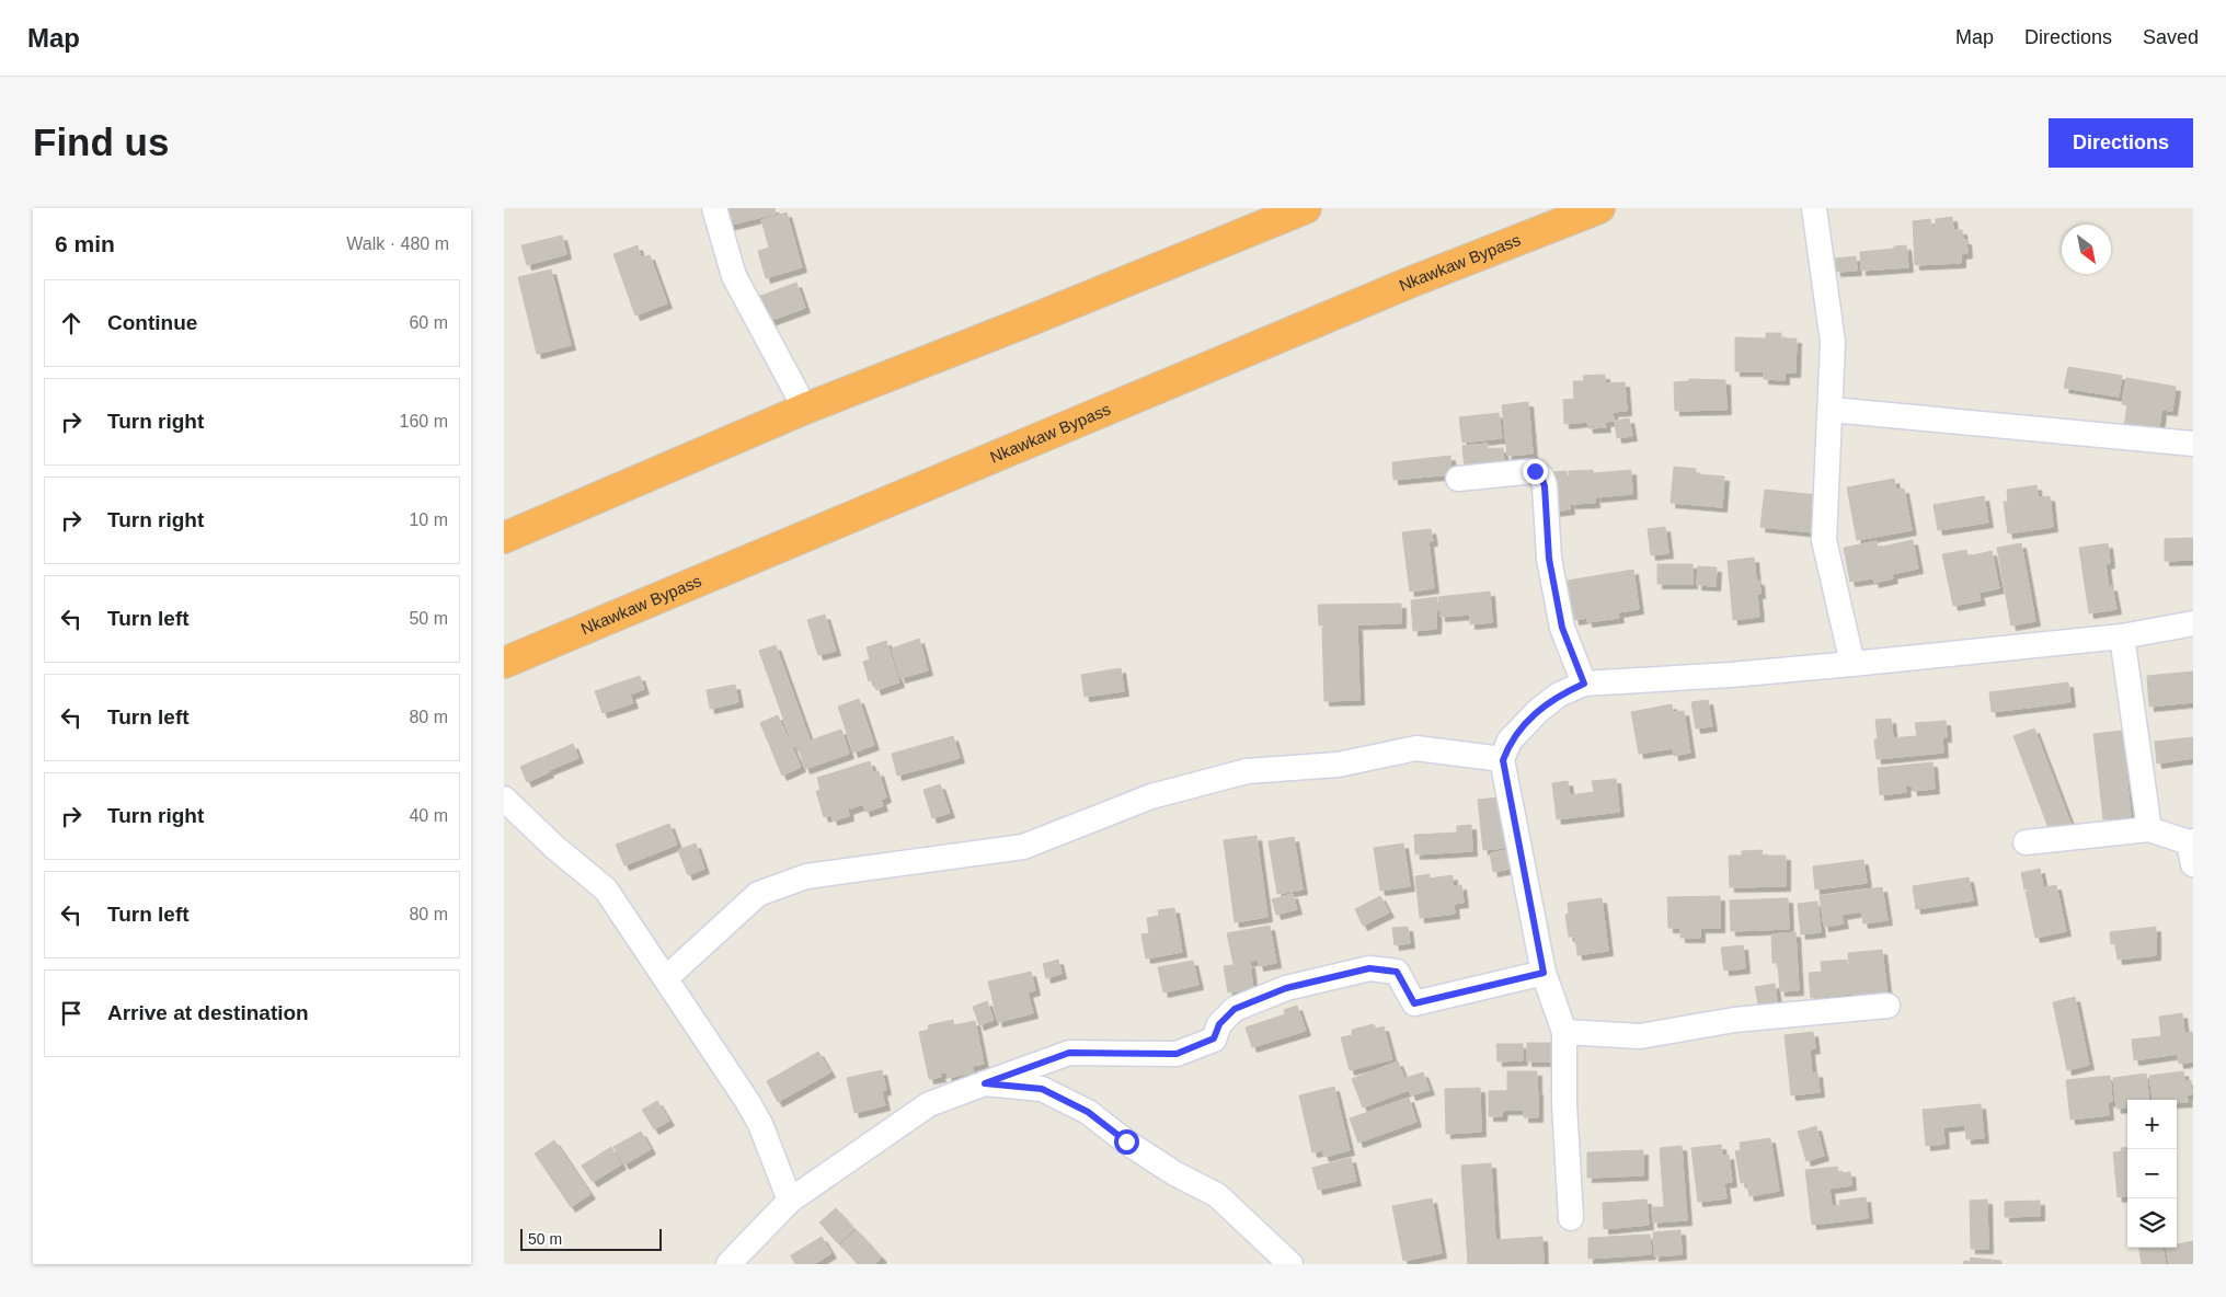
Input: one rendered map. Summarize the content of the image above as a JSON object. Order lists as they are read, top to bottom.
{
  "streets": {
    "highway": ["Nkawkaw Bypass"]
  },
  "scale_bar": "50 m",
  "north": "bottom right",
  "page": {
    "header": "Map",
    "nav": ["Map", "Directions", "Saved"],
    "buttons": "Directions",
    "title": "Find us",
    "heading": ["6 min", "Walk · 480 m"],
    "list": [
      ["Continue", "60 m"],
      ["Turn right", "160 m"],
      ["Turn right", "10 m"],
      ["Turn left", "50 m"],
      ["Turn left", "80 m"],
      ["Turn right", "40 m"],
      ["Turn left", "80 m"],
      "Arrive at destination"
    ],
    "map_buttons": ["+", "−"],
    "scale": "50 m"
  }
}
